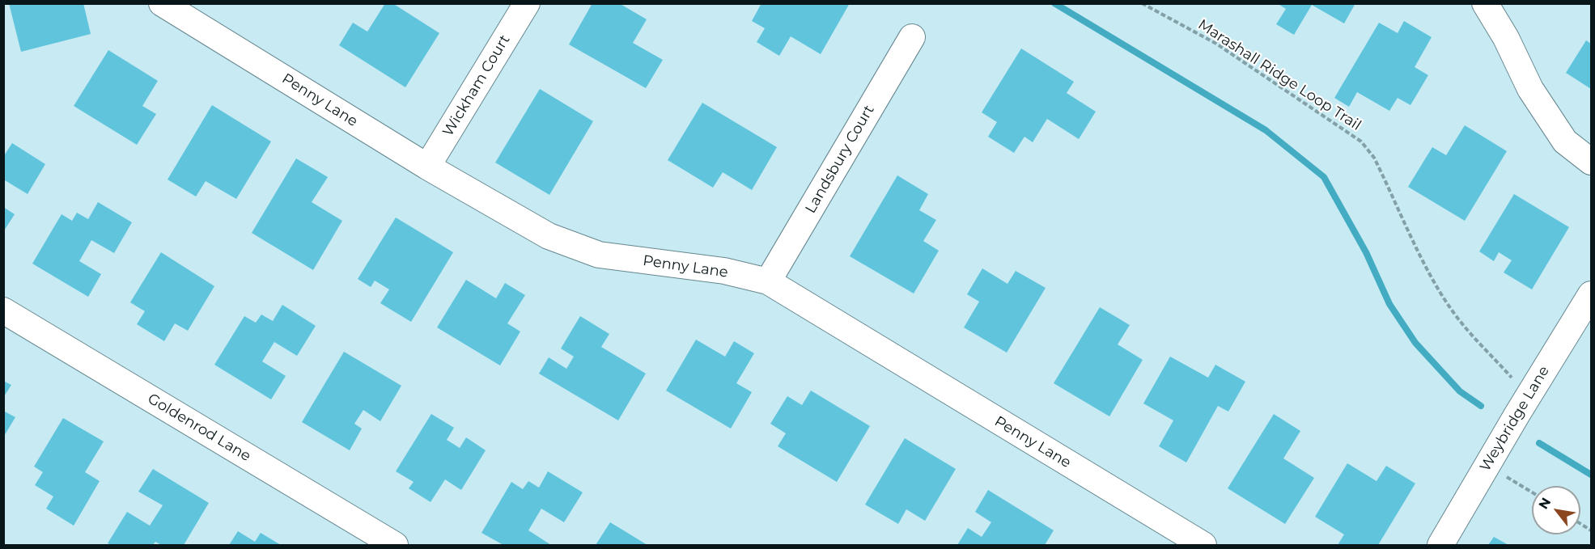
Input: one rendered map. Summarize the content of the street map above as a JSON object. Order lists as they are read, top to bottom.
{
  "streets": {
    "street": [
      "Wickham Court",
      "Penny Lane",
      "Landsbury Court",
      "Weybridge Lane",
      "Goldenrod Lane"
    ],
    "path": ["Marashall Ridge Loop Trail"]
  },
  "crossings": [
    ["Wickham Court", "Penny Lane"],
    ["Penny Lane", "Landsbury Court"]
  ],
  "north": "top left"
}
